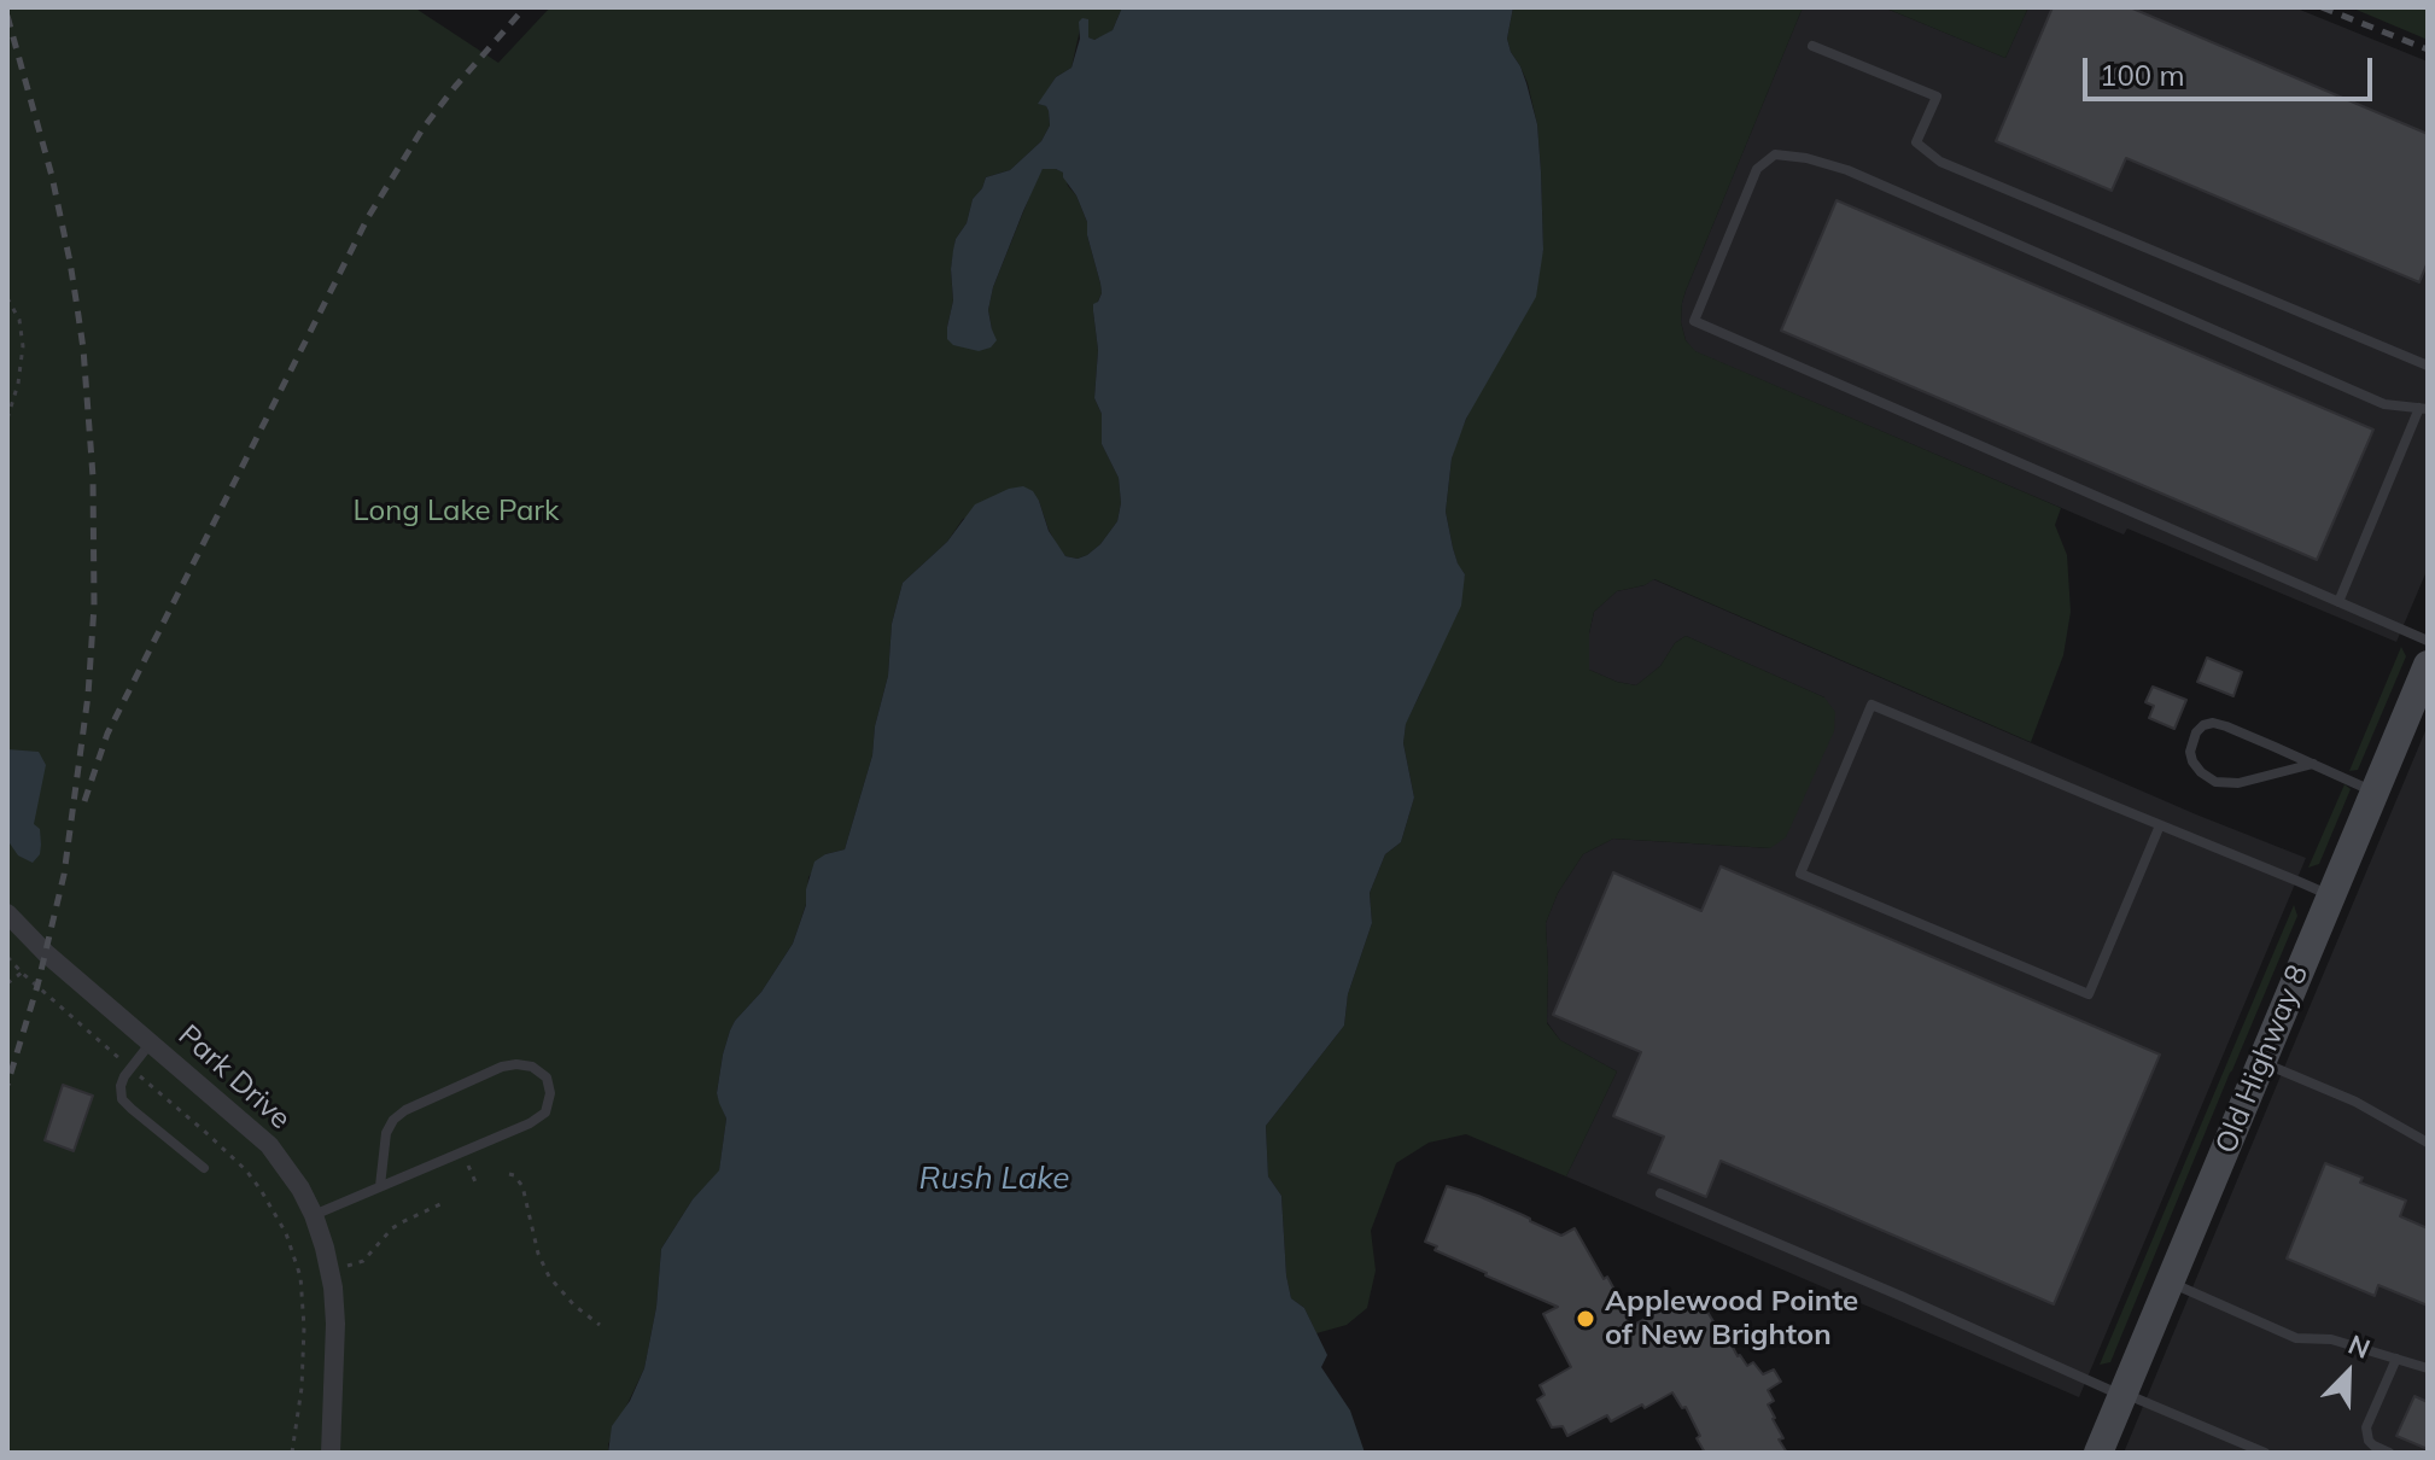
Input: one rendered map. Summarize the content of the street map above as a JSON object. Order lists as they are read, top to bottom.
{
  "streets": {
    "street": ["Old Highway 8", "Park Drive"]
  },
  "water": ["Rush Lake"],
  "parks": ["Long Lake Park"],
  "places": ["Applewood Pointe of New Brighton"],
  "scale_bar": "100 m",
  "north": "top right"
}
